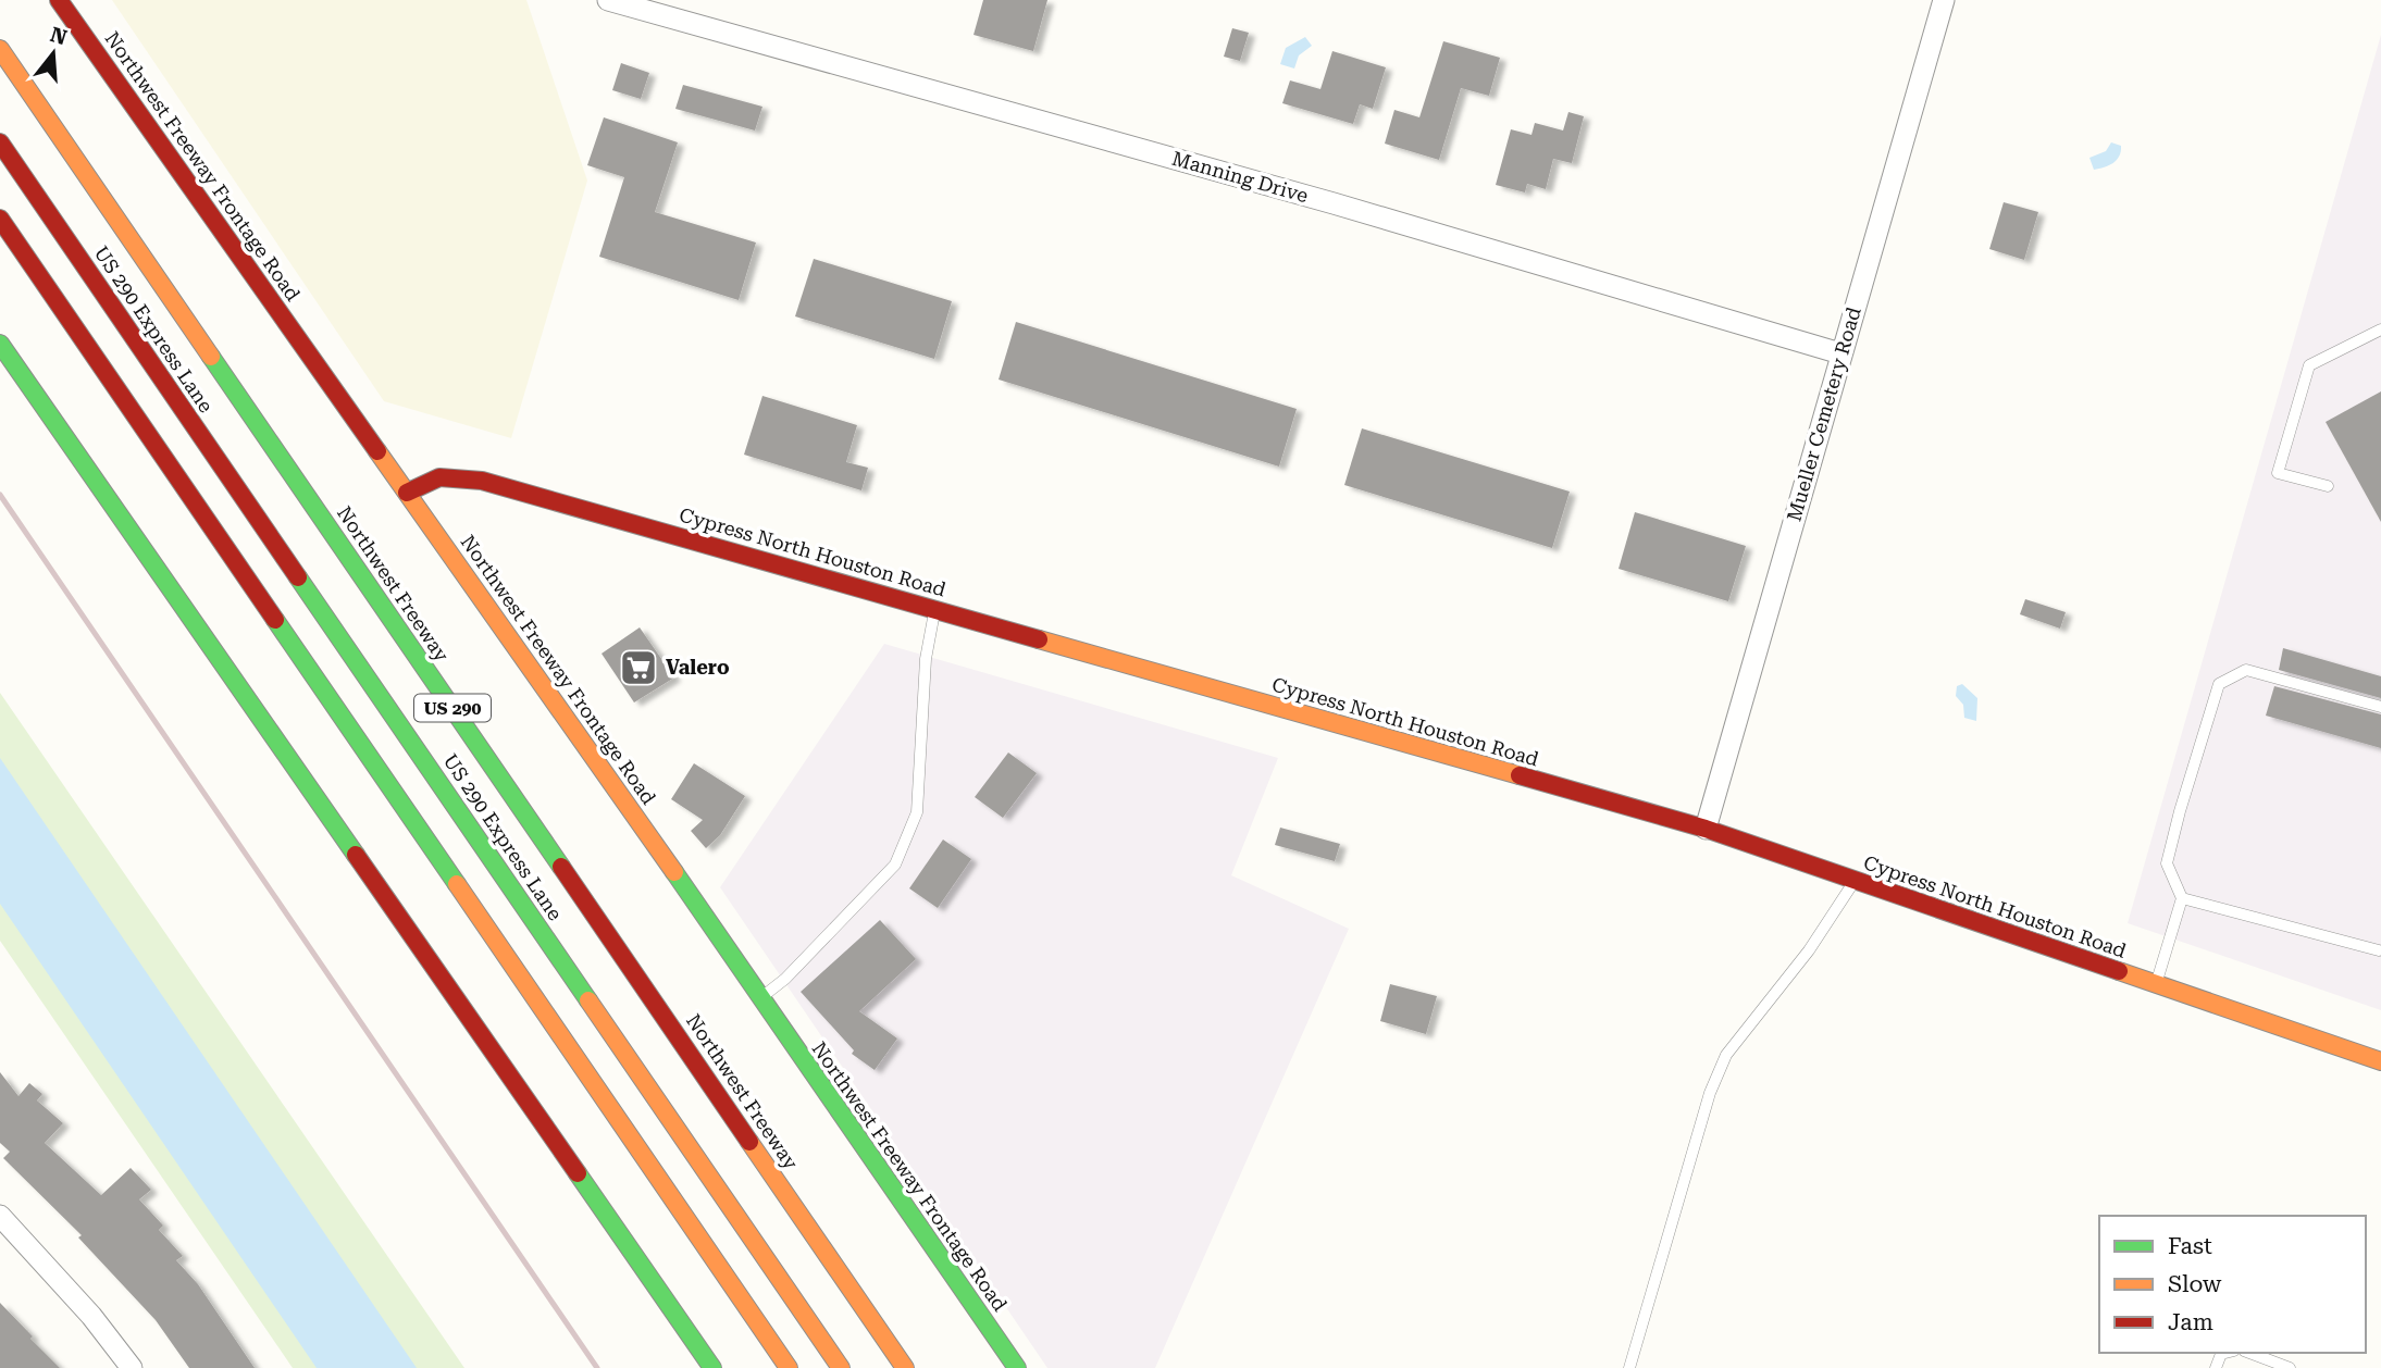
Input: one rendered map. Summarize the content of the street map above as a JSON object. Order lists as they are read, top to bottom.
{
  "streets": {
    "main road": [
      "Northwest Freeway Frontage Road",
      "US 290 Express Lane",
      "Cypress North Houston Road",
      "Northwest Freeway",
      "US 290"
    ],
    "street": ["Manning Drive", "Mueller Cemetery Road"]
  },
  "crossings": [
    ["Northwest Freeway Frontage Road", "Cypress North Houston Road"],
    ["Manning Drive", "Mueller Cemetery Road"],
    ["Mueller Cemetery Road", "Cypress North Houston Road"]
  ],
  "places": {
    "supermarket": ["Valero"]
  },
  "legend": ["Fast", "Slow", "Jam"],
  "north": "top"
}
